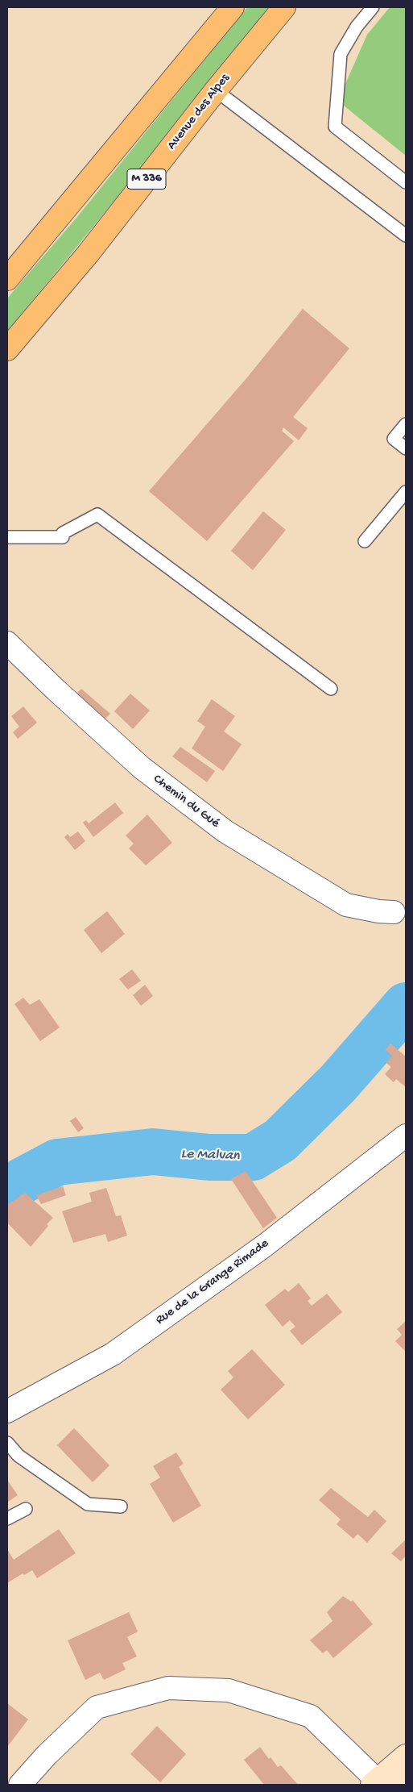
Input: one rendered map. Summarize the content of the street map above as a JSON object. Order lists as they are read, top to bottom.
{
  "streets": {
    "main road": ["Avenue des Alpes", "M 336"],
    "street": ["Chemin du Gué", "Rue de la Grange Rimade"]
  },
  "water": ["Le Malvan"]
}
